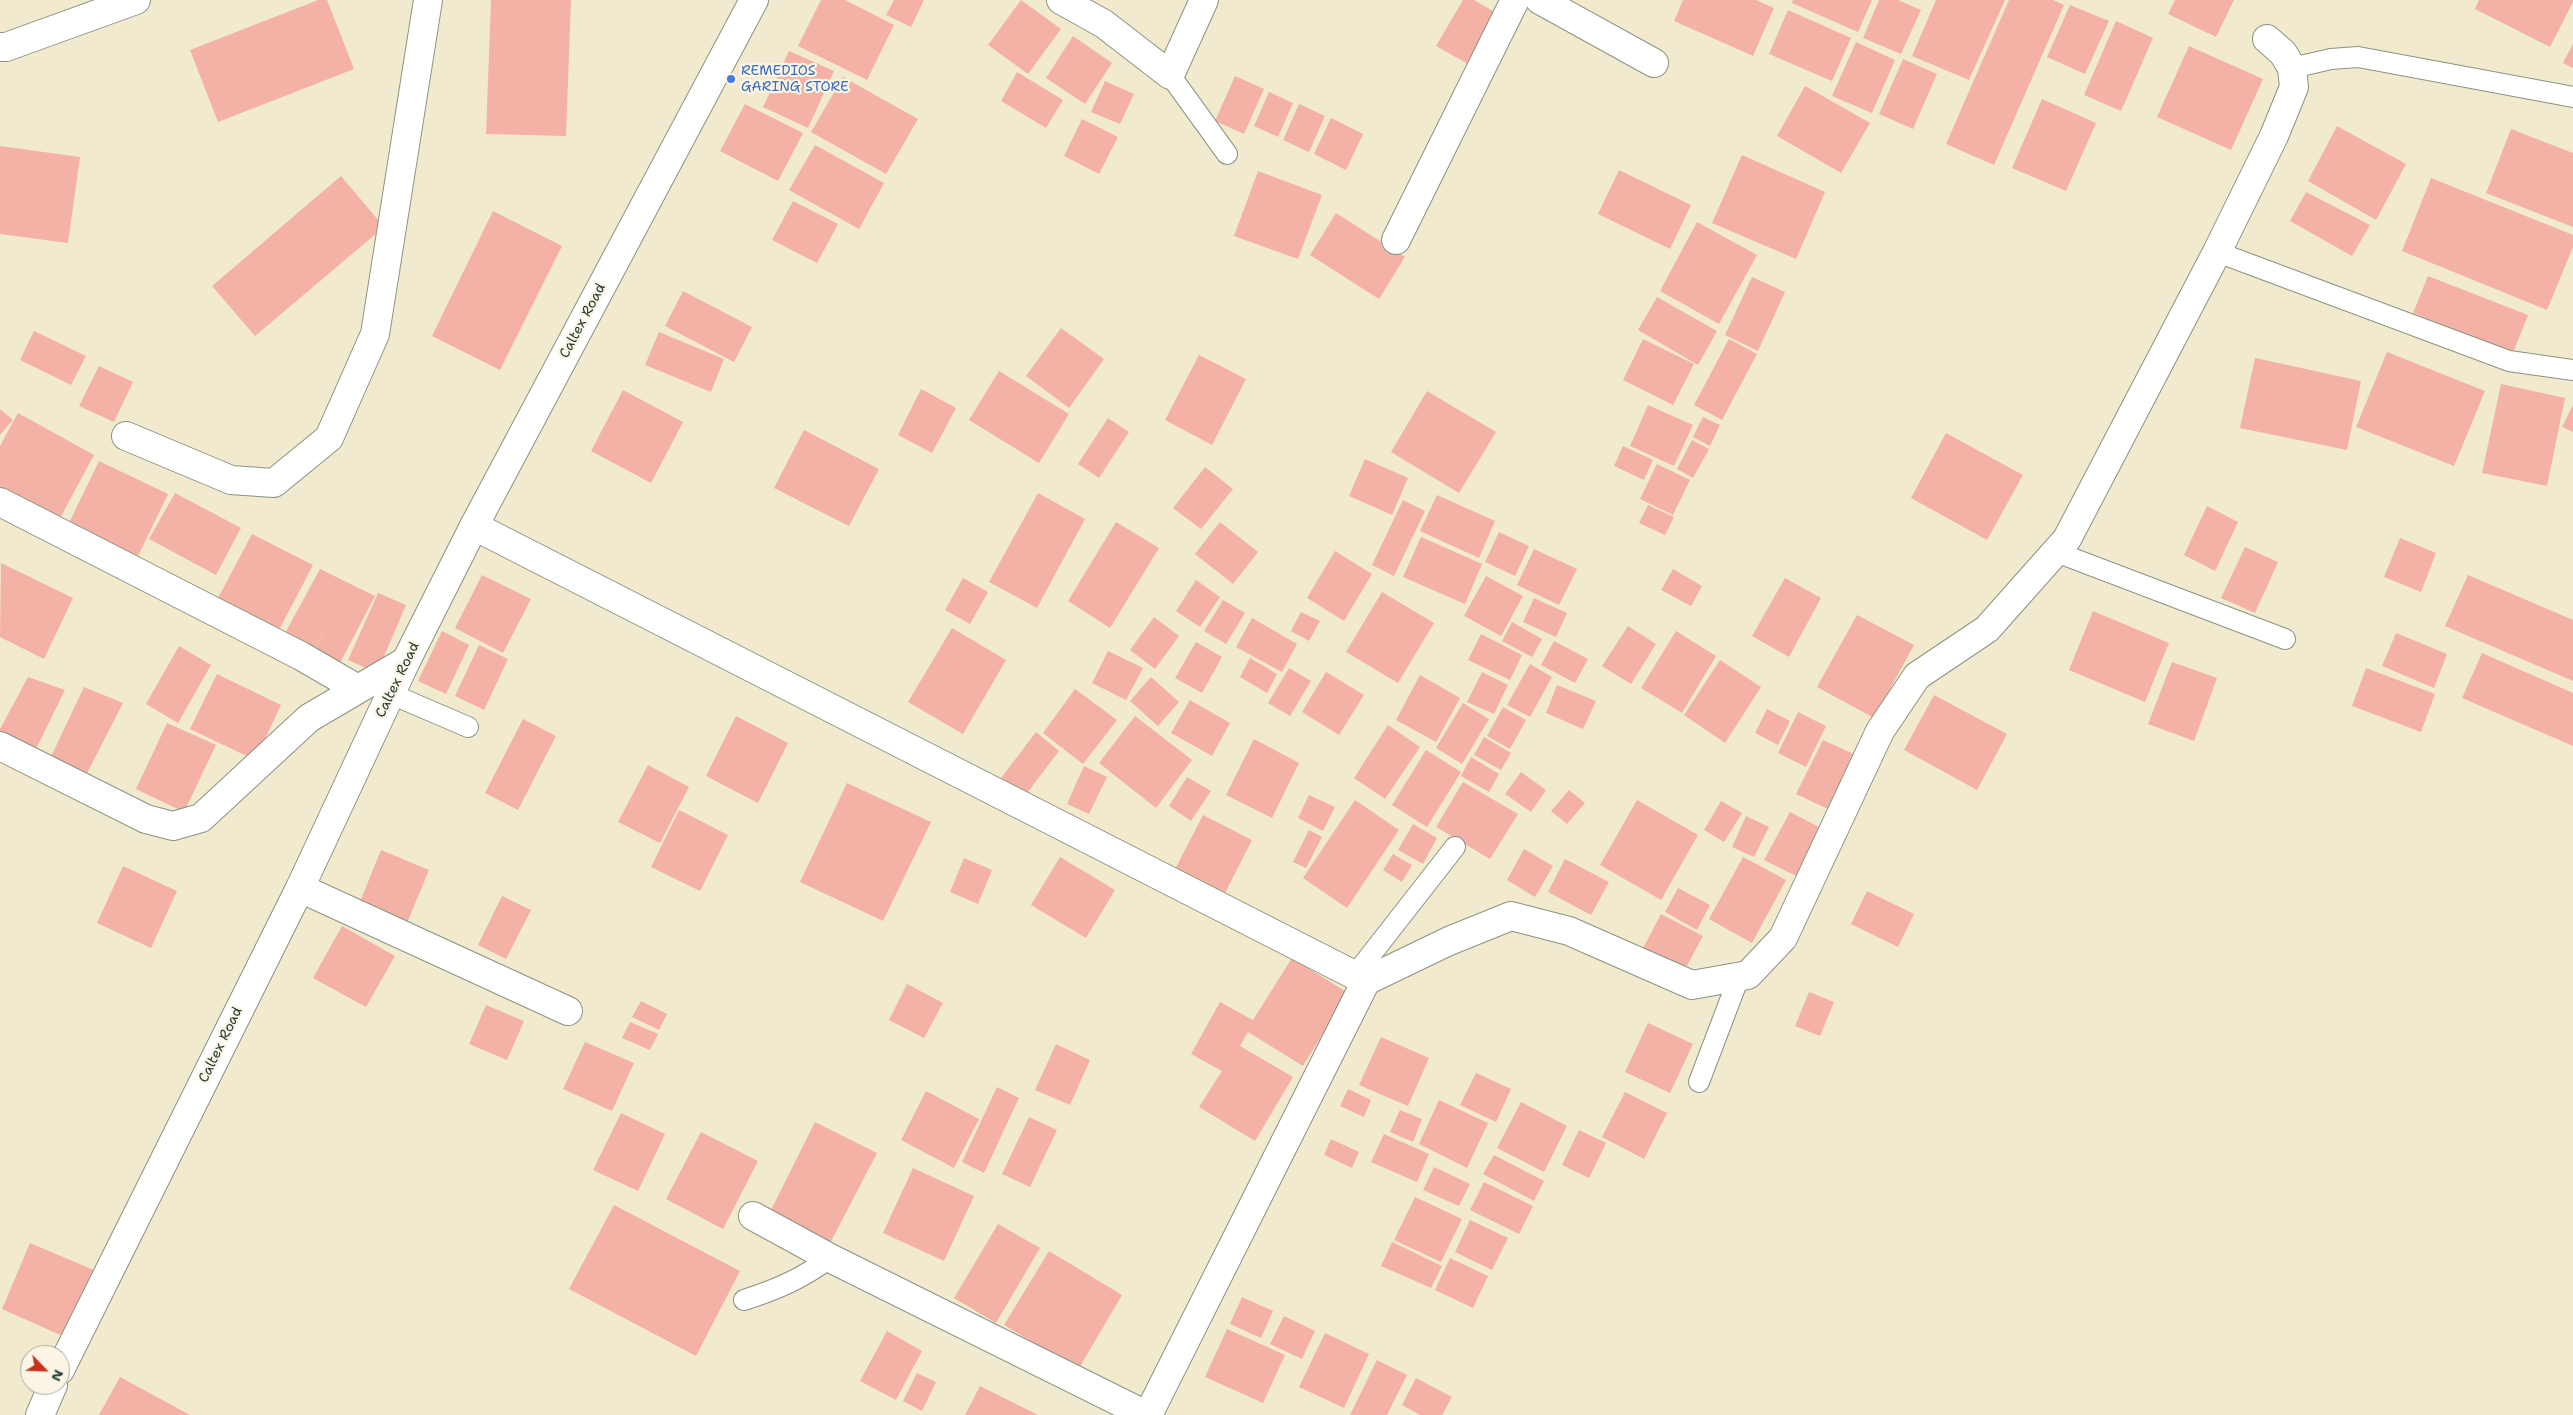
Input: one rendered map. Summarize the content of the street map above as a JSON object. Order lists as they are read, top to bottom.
{
  "streets": {
    "street": ["Caltex Road"]
  },
  "places": ["REMEDIOS GARING STORE"],
  "north": "bottom right"
}
